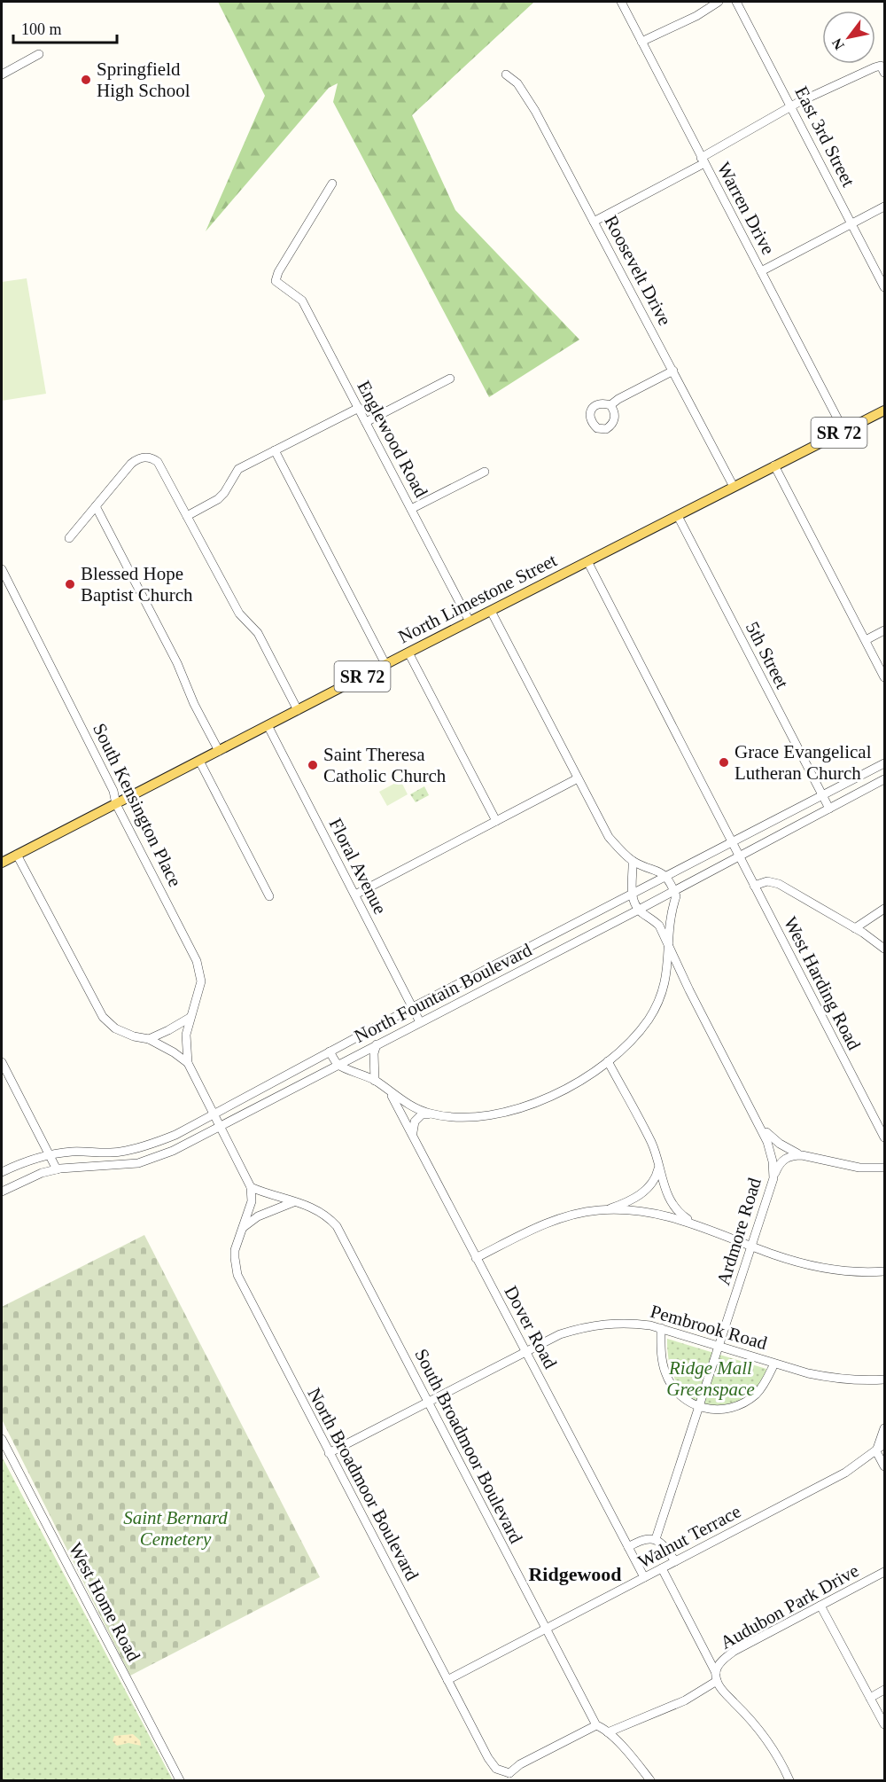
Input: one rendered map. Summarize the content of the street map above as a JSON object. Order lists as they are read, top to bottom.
{
  "streets": {
    "main road": ["SR 72", "North Limestone Street"],
    "street": [
      "East 3rd Street",
      "Warren Drive",
      "Roosevelt Drive",
      "Englewood Road",
      "5th Street",
      "South Kensington Place",
      "Floral Avenue",
      "West Harding Road",
      "North Fountain Boulevard",
      "Ardmore Road",
      "Dover Road",
      "Pembrook Road",
      "South Broadmoor Boulevard",
      "North Broadmoor Boulevard",
      "Walnut Terrace",
      "West Home Road",
      "Audubon Park Drive"
    ]
  },
  "crossings": [
    ["Warren Drive", "North Limestone Street"],
    ["Roosevelt Drive", "North Limestone Street"],
    ["Englewood Road", "North Limestone Street"],
    ["North Limestone Street", "5th Street"],
    ["North Limestone Street", "South Kensington Place"],
    ["North Limestone Street", "Floral Avenue"],
    ["North Limestone Street", "West Harding Road"],
    ["5th Street", "North Fountain Boulevard"],
    ["Floral Avenue", "North Fountain Boulevard"],
    ["West Harding Road", "North Fountain Boulevard"],
    ["North Fountain Boulevard", "Ardmore Road"],
    ["Ardmore Road", "Pembrook Road"],
    ["Dover Road", "Pembrook Road"],
    ["Dover Road", "Walnut Terrace"],
    ["Pembrook Road", "South Broadmoor Boulevard"],
    ["Pembrook Road", "North Broadmoor Boulevard"],
    ["South Broadmoor Boulevard", "North Broadmoor Boulevard"],
    ["South Broadmoor Boulevard", "Walnut Terrace"],
    ["North Broadmoor Boulevard", "Walnut Terrace"]
  ],
  "districts": ["Ridgewood"],
  "parks": ["Ridge Mall Greenspace", "Saint Bernard Cemetery"],
  "places": [
    "Springfield High School",
    "Blessed Hope Baptist Church",
    "Grace Evangelical Lutheran Church",
    "Saint Theresa Catholic Church"
  ],
  "scale_bar": "100 m",
  "north": "bottom left"
}
